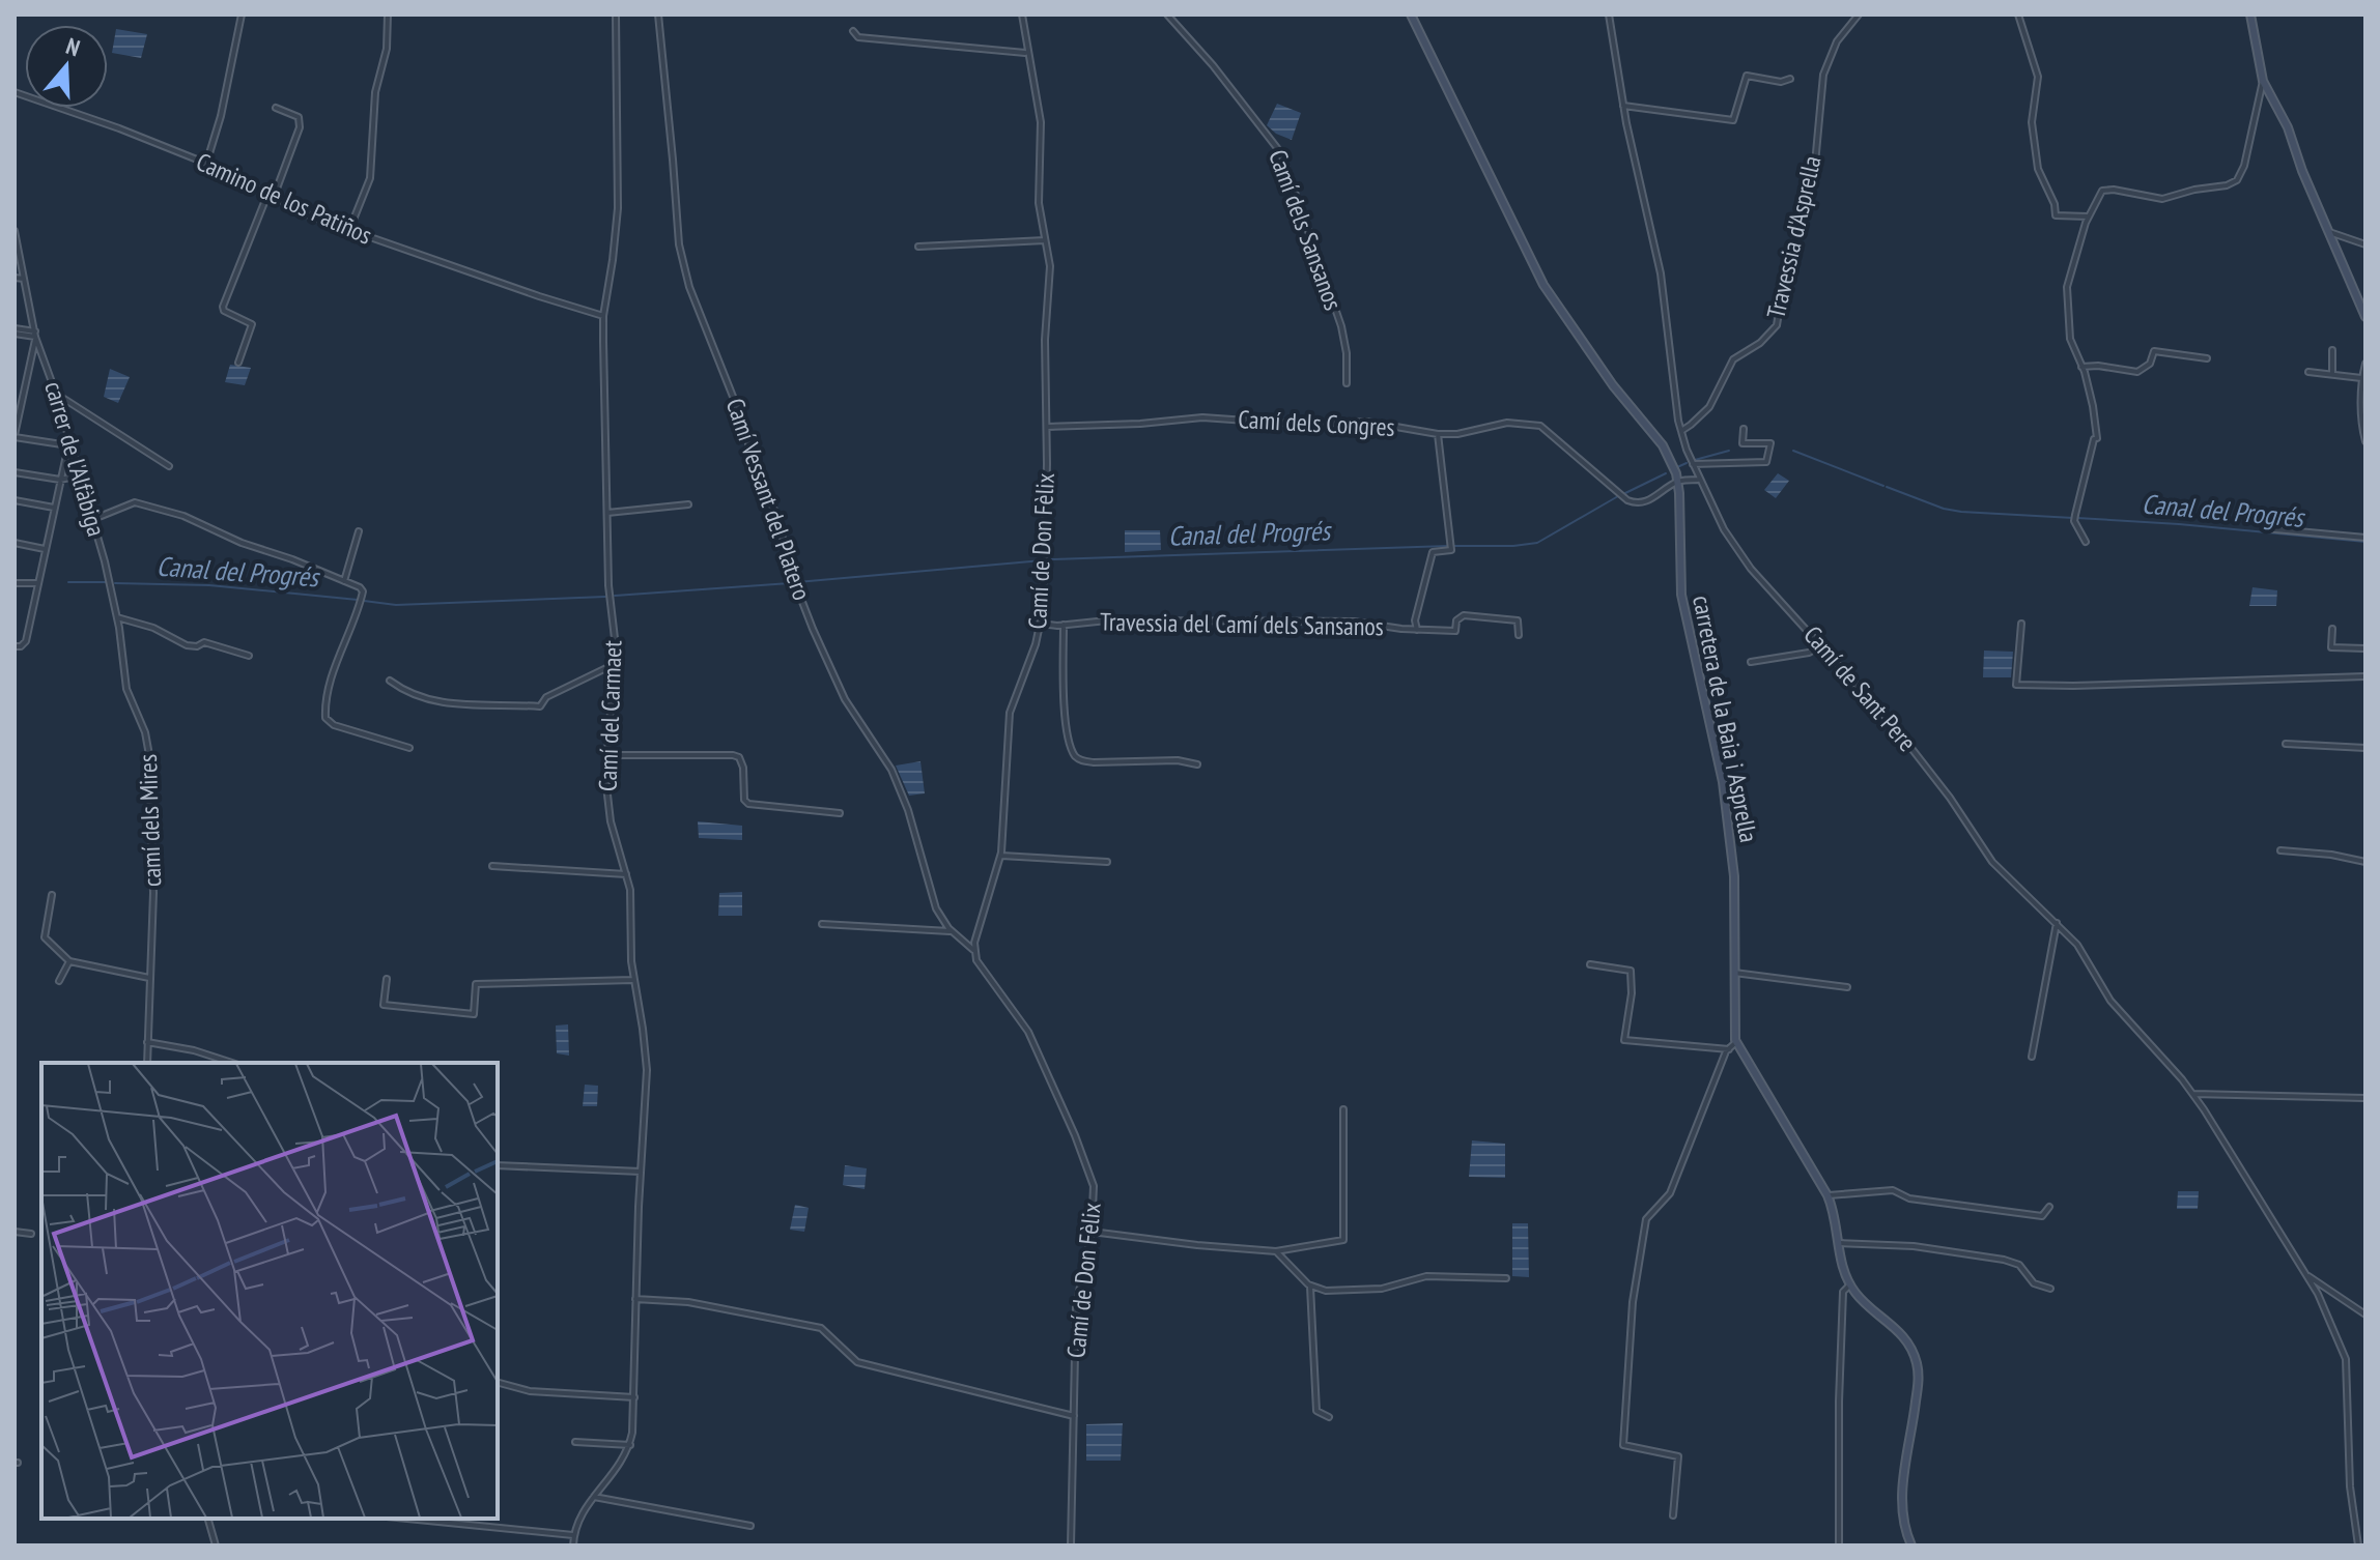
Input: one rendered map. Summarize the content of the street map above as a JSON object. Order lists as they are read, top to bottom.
{
  "streets": {
    "main road": ["carretera de la Baia i Asprella"],
    "street": [
      "Camino de los Patiños",
      "Camí dels Sansanos",
      "Travessia d'Asprella",
      "Camí dels Congres",
      "carrer de l'Alfàbiga",
      "Camí Vessant del Platero",
      "Camí de Don Fèlix",
      "Travessia del Camí dels Sansanos",
      "Camí de Sant Pere",
      "Camí del Carmaet",
      "camí dels Mires"
    ]
  },
  "crossings": [
    ["Camino de los Patiños", "Camí del Carmaet"],
    ["Travessia d'Asprella", "Camí de Sant Pere"],
    ["Camí dels Congres", "Camí de Don Fèlix"],
    ["Camí dels Congres", "Camí de Sant Pere"],
    ["Camí dels Congres", "carretera de la Baia i Asprella"],
    ["carrer de l'Alfàbiga", "camí dels Mires"],
    ["Camí Vessant del Platero", "Camí de Don Fèlix"],
    ["Camí de Don Fèlix", "Travessia del Camí dels Sansanos"]
  ],
  "water": ["Canal del Progrés"],
  "north": "top"
}
